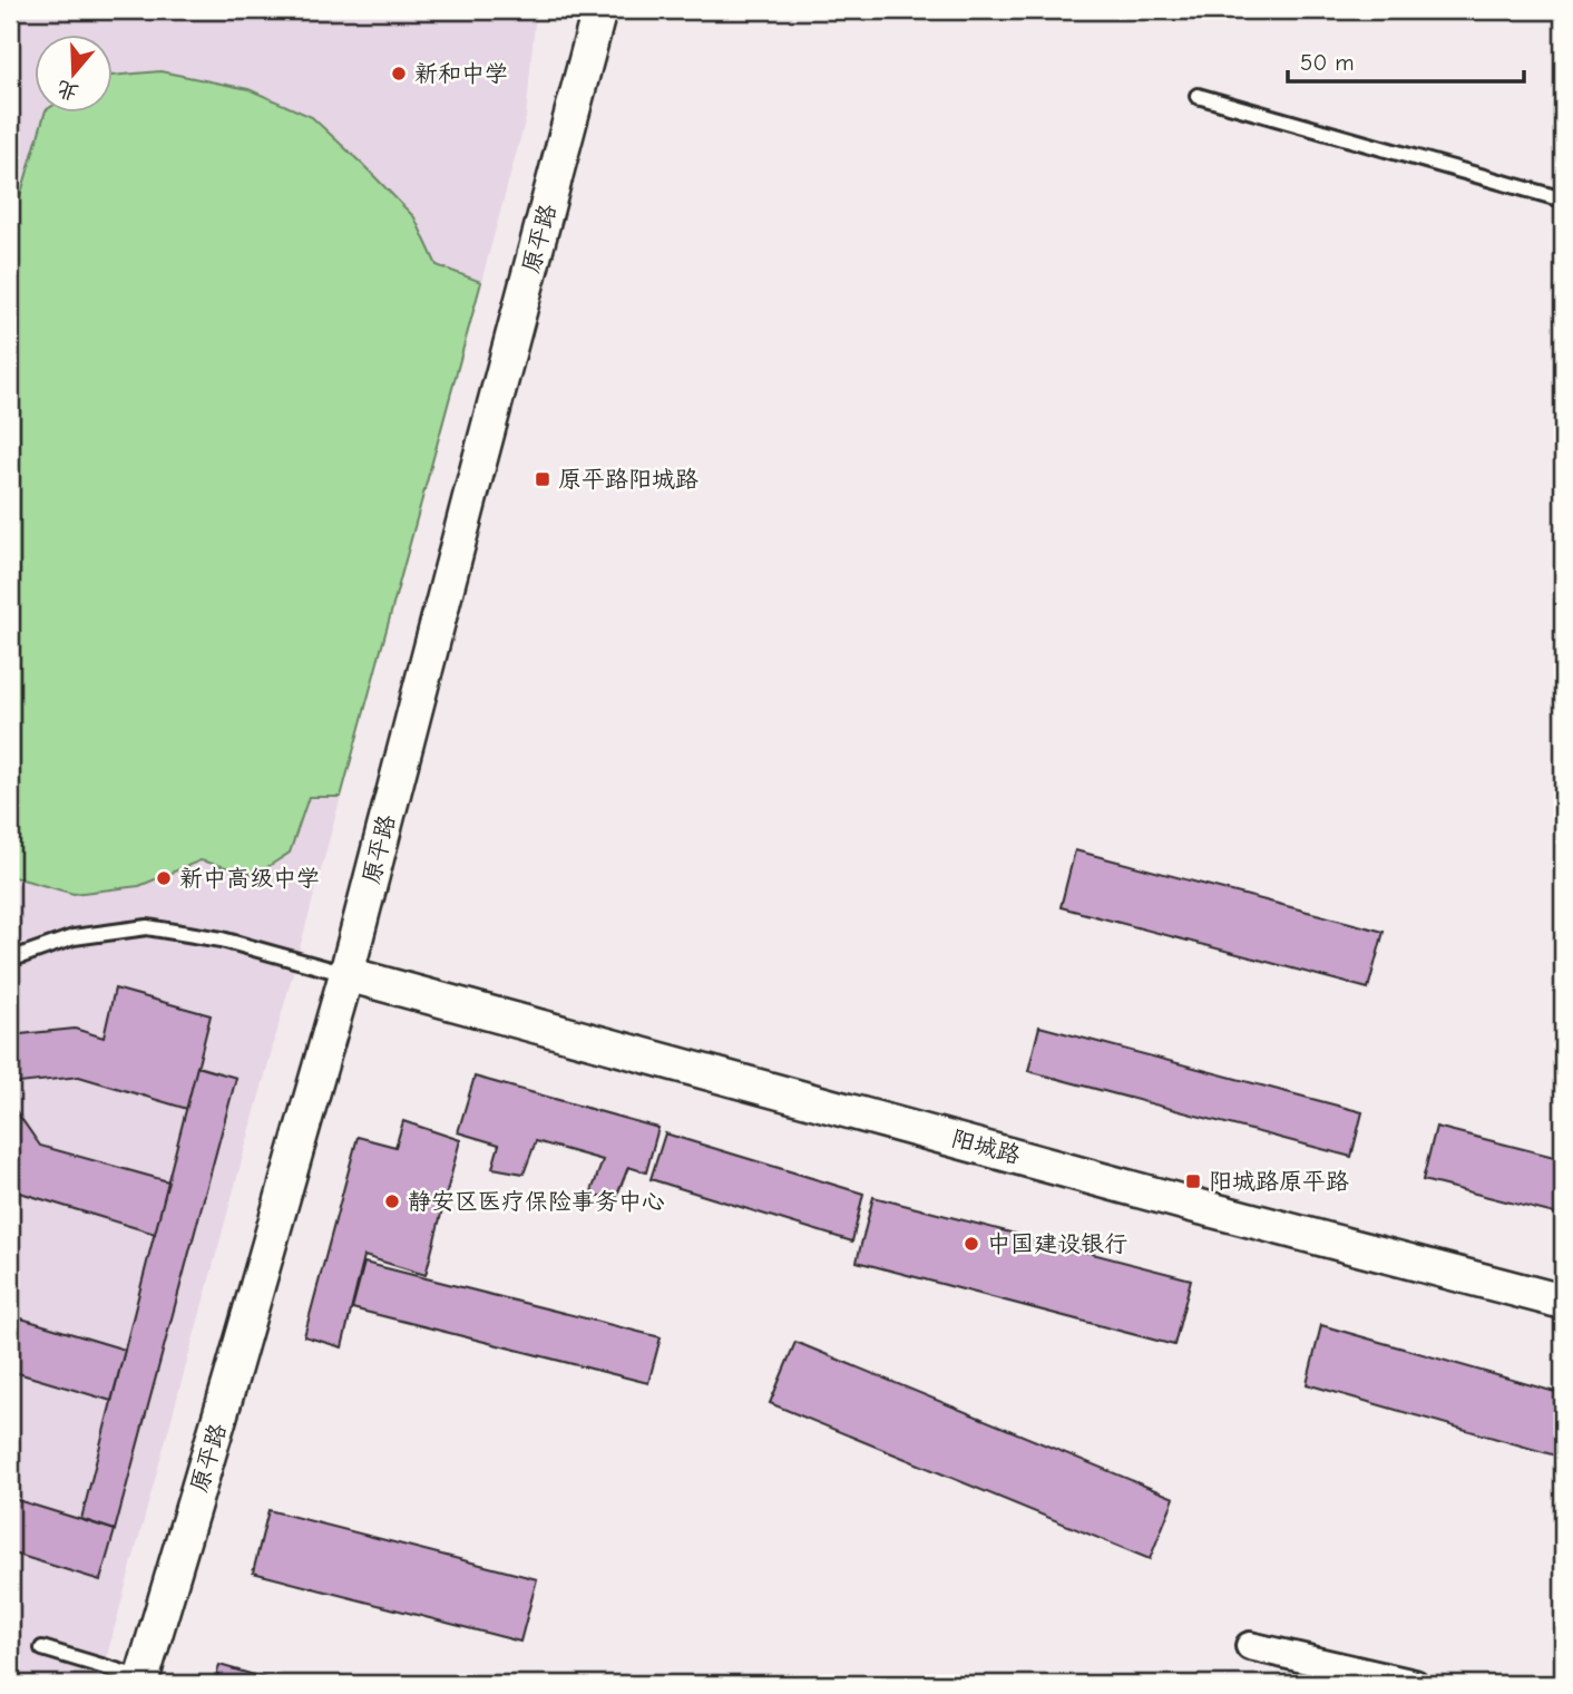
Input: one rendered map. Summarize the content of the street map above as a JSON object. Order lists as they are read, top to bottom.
{
  "streets": {
    "street": ["原平路", "阳城路"]
  },
  "crossings": [
    ["原平路", "阳城路"]
  ],
  "places": {
    "other": [
      "新和中学",
      "新中高级中学",
      "静安区医疗保险事务中心",
      "中国建设银行"
    ],
    "transit": ["原平路阳城路", "阳城路原平路"]
  },
  "scale_bar": "50 m",
  "north": "bottom"
}
